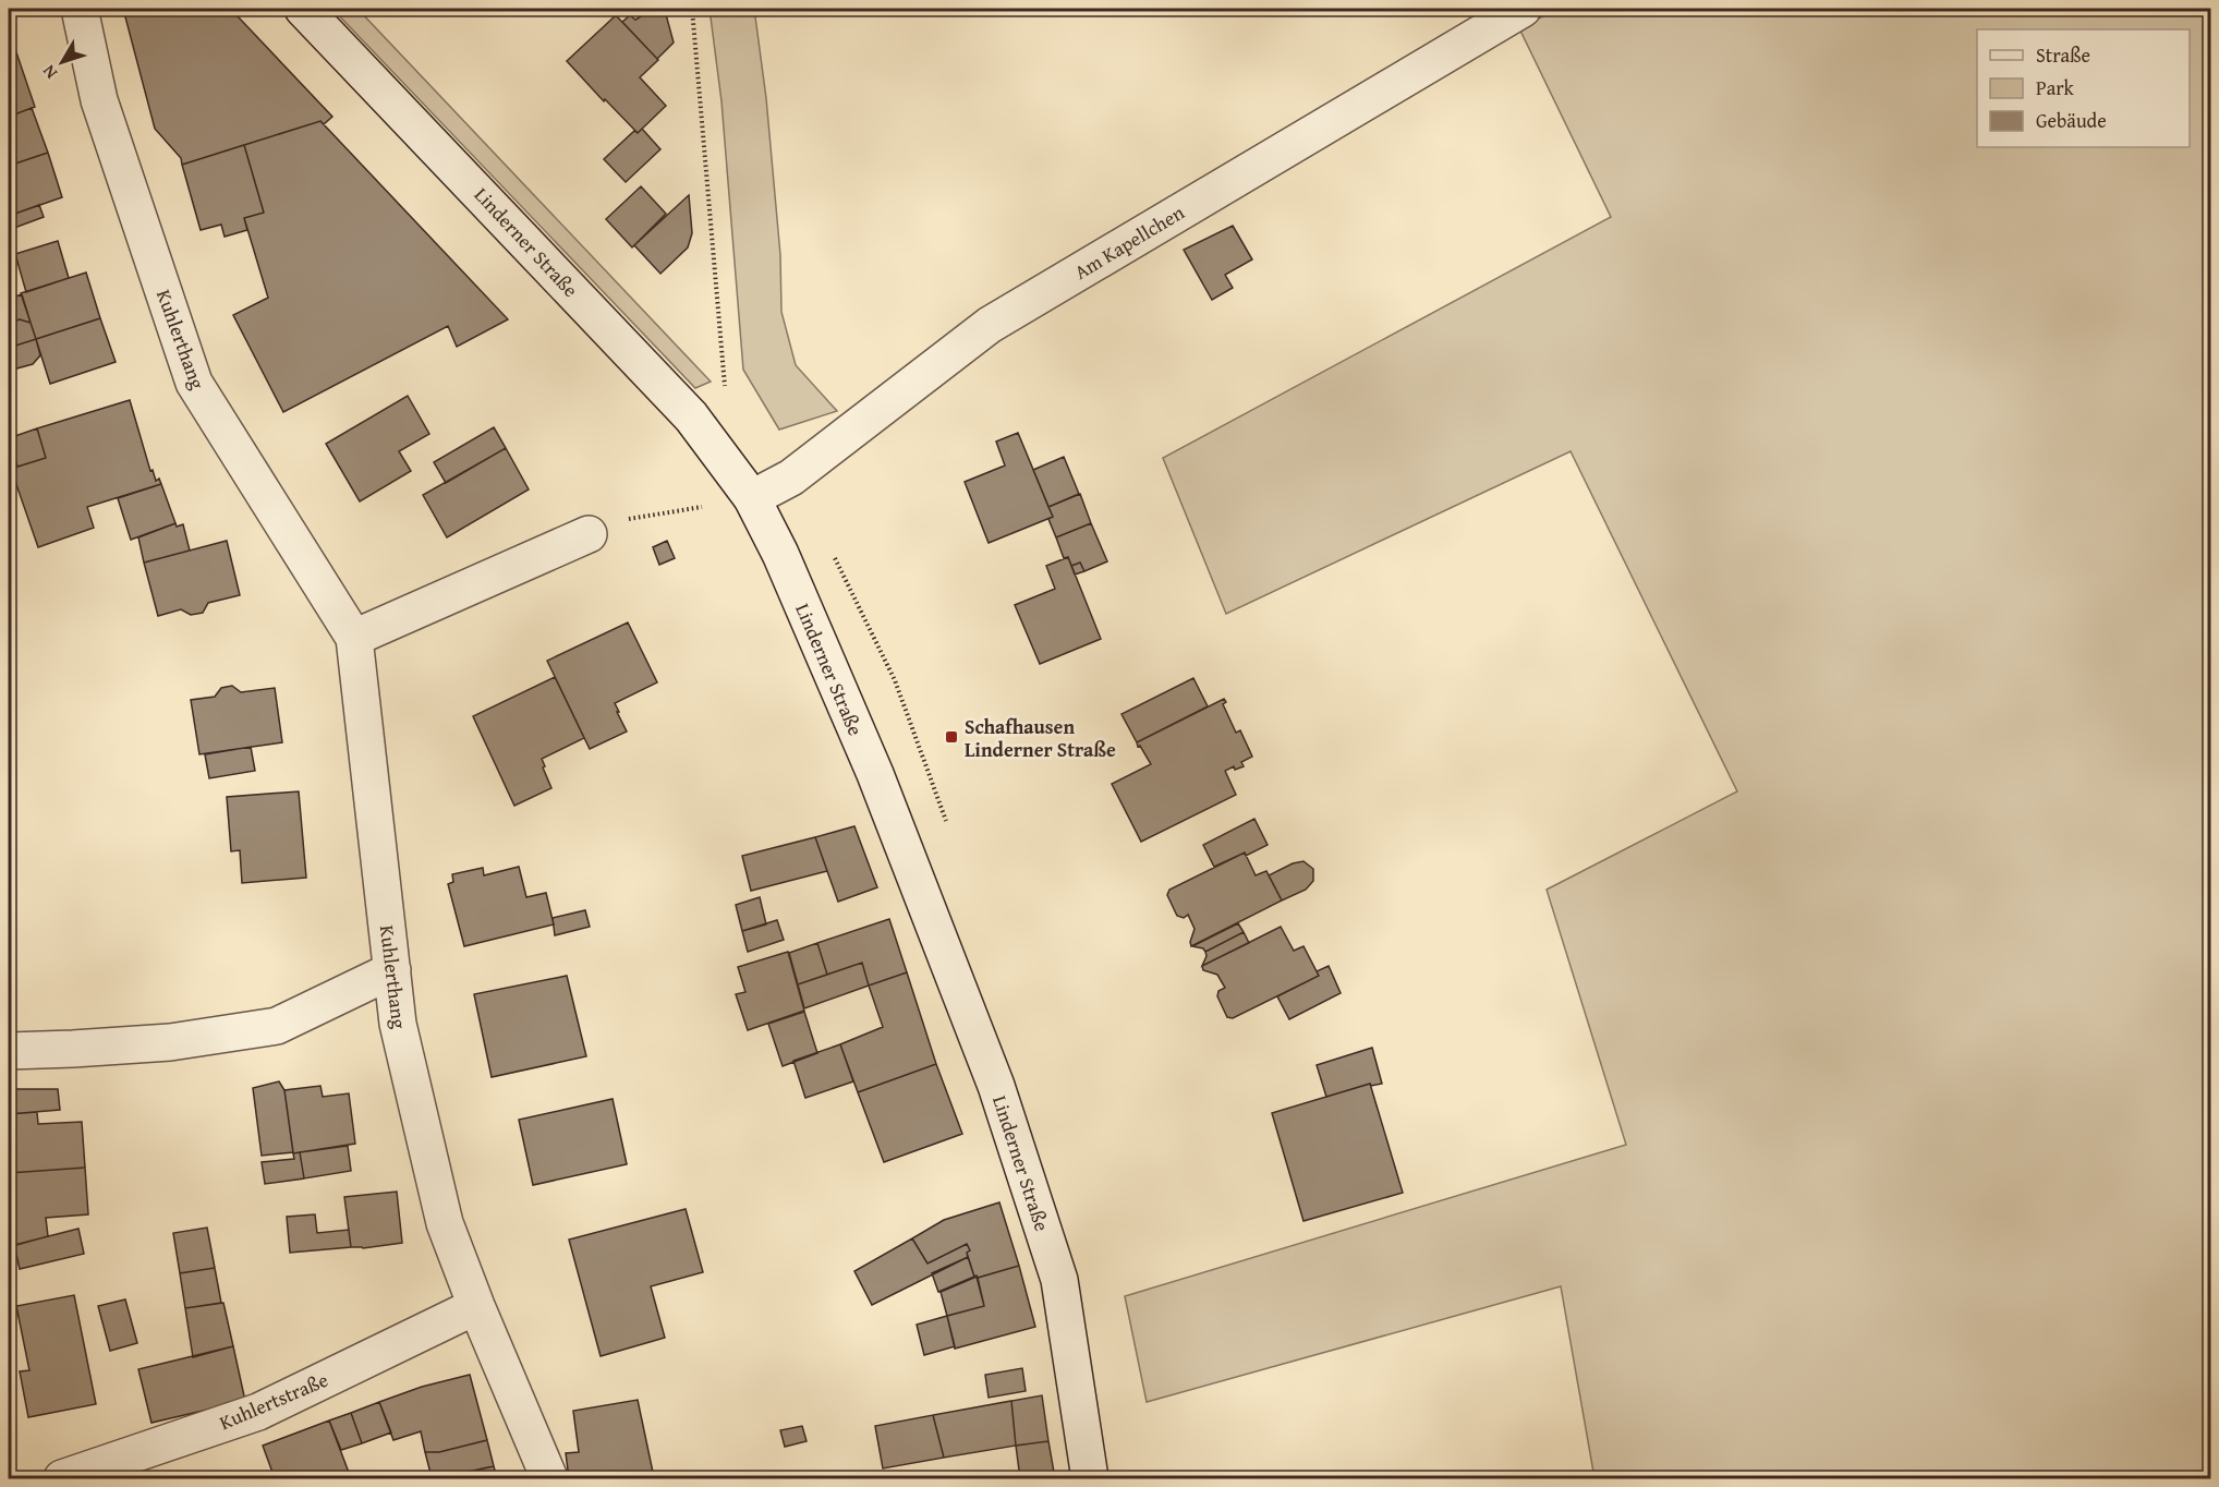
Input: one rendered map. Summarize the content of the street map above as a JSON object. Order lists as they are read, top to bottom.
{
  "streets": {
    "street": [
      "Linderner Straße",
      "Am Kapellchen",
      "Kuhlerthang",
      "Kuhlertstraße"
    ]
  },
  "crossings": [
    ["Linderner Straße", "Am Kapellchen"],
    ["Kuhlerthang", "Kuhlertstraße"]
  ],
  "places": {
    "transit": ["Schafhausen Linderner Straße"]
  },
  "legend": ["Straße", "Park", "Gebäude"],
  "north": "bottom left"
}
